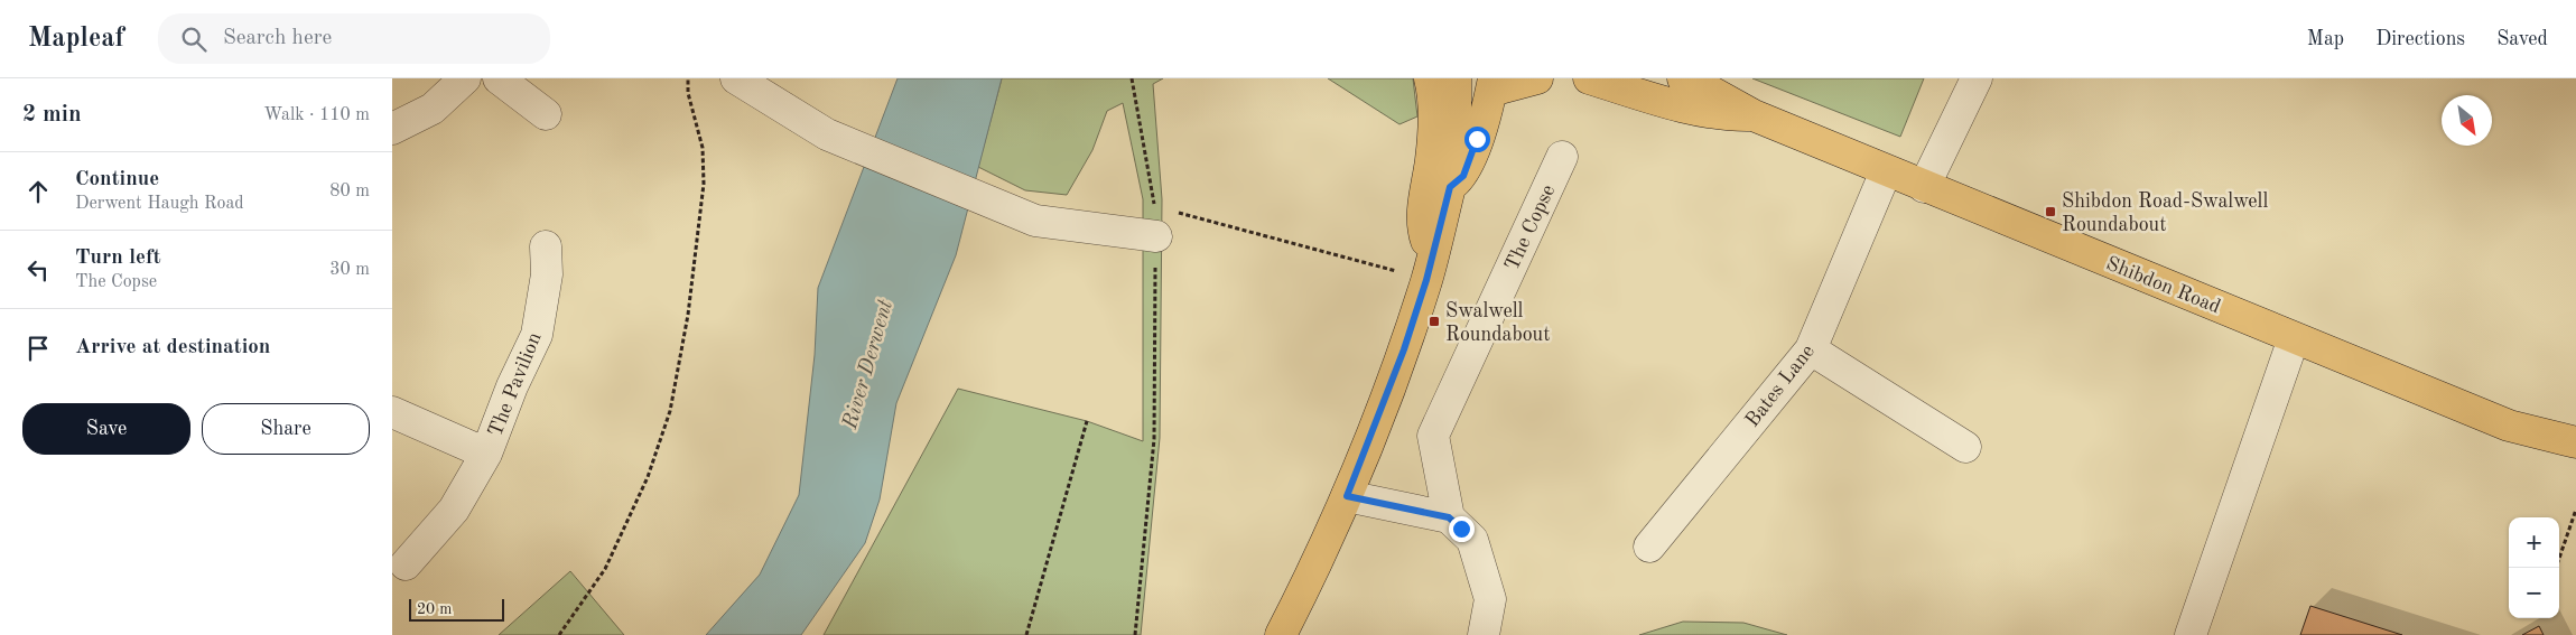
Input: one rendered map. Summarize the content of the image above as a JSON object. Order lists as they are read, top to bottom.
{
  "streets": {
    "main road": ["Shibdon Road"],
    "street": ["The Copse", "The Pavilion", "Bates Lane"]
  },
  "crossings": [
    ["Shibdon Road", "Bates Lane"]
  ],
  "water": ["River Derwent"],
  "places": {
    "transit": ["Shibdon Road-Swalwell Roundabout", "Swalwell Roundabout"]
  },
  "scale_bar": "20 m",
  "north": "bottom right",
  "page": {
    "header": "Mapleaf",
    "search": "Search here",
    "nav": ["Map", "Directions", "Saved"],
    "heading": ["2 min", "Walk · 110 m"],
    "list": [
      ["Continue", "Derwent Haugh Road", "80 m"],
      ["Turn left", "The Copse", "30 m"],
      "Arrive at destination"
    ],
    "buttons": ["Save", "Share"],
    "map_buttons": ["+", "−"],
    "scale": "20 m"
  }
}
